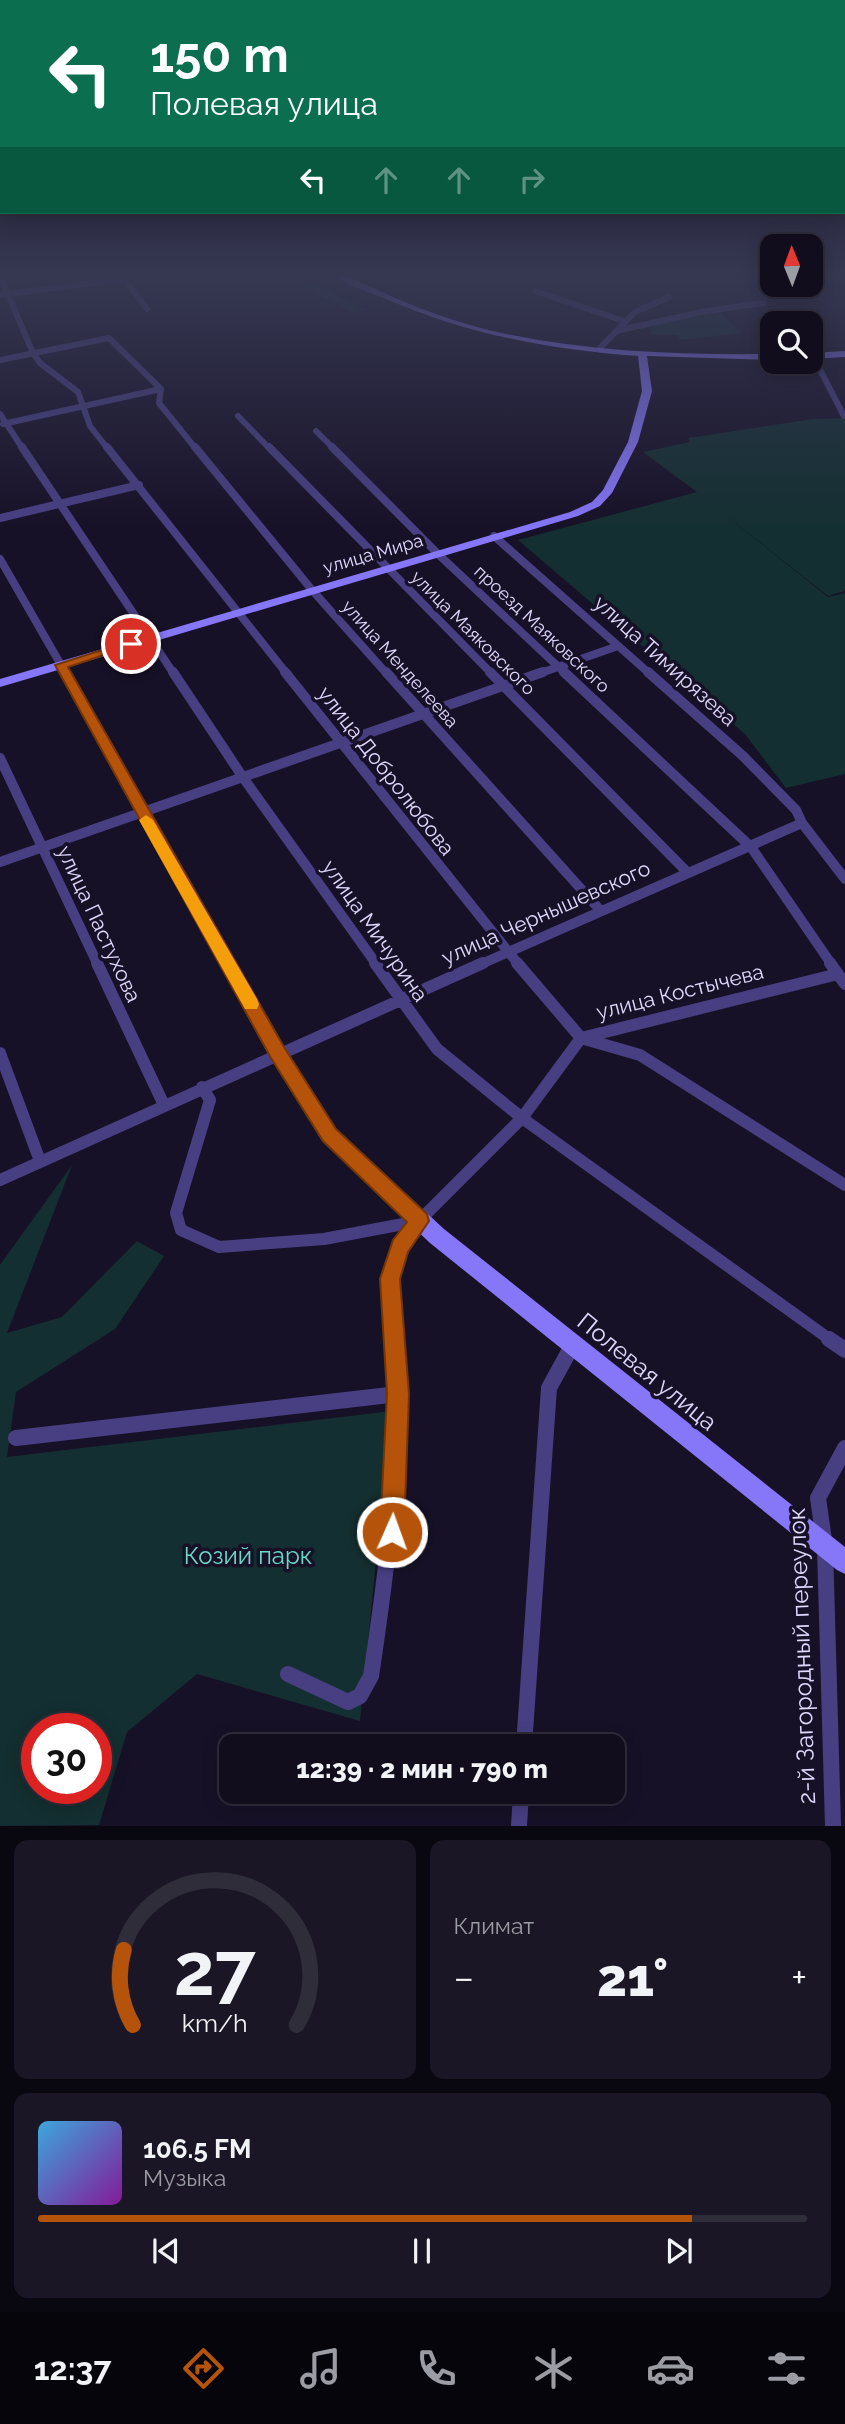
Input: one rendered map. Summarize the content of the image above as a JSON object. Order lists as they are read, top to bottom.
{
  "streets": {
    "main road": ["улица Мира", "Полевая улица"],
    "street": [
      "проезд Маяковского",
      "улица Маяковского",
      "улица Тимирязева",
      "улица Менделеева",
      "улица Добролюбова",
      "улица Чернышевского",
      "улица Пастухова",
      "улица Мичурина",
      "улица Костычева",
      "2-й Загородный переулок"
    ]
  },
  "crossings": [
    ["улица Мира", "проезд Маяковского"],
    ["улица Мира", "улица Маяковского"],
    ["улица Мира", "улица Тимирязева"],
    ["улица Мира", "улица Менделеева"],
    ["улица Мира", "улица Добролюбова"],
    ["улица Мира", "улица Мичурина"],
    ["улица Мира", "Полевая улица"],
    ["проезд Маяковского", "улица Чернышевского"],
    ["улица Маяковского", "улица Чернышевского"],
    ["улица Тимирязева", "улица Чернышевского"],
    ["улица Менделеева", "улица Чернышевского"],
    ["улица Добролюбова", "улица Чернышевского"],
    ["улица Добролюбова", "улица Костычева"],
    ["улица Чернышевского", "улица Пастухова"],
    ["улица Чернышевского", "улица Мичурина"],
    ["улица Чернышевского", "Полевая улица"],
    ["улица Мичурина", "улица Костычева"],
    ["улица Костычева", "Полевая улица"],
    ["Полевая улица", "2-й Загородный переулок"]
  ],
  "parks": ["Козий парк"],
  "north": "top",
  "page": {
    "turn": ["150 m", "Полевая улица"],
    "limit": "30",
    "trip": "12:39 · 2 мин · 790 m",
    "tile": "Климат",
    "heat": ["−", "21°", "+"],
    "song": ["106.5 FM", "Музыка"],
    "tabs": "12:37",
    "gauge": ["27", "km/h"]
  }
}
